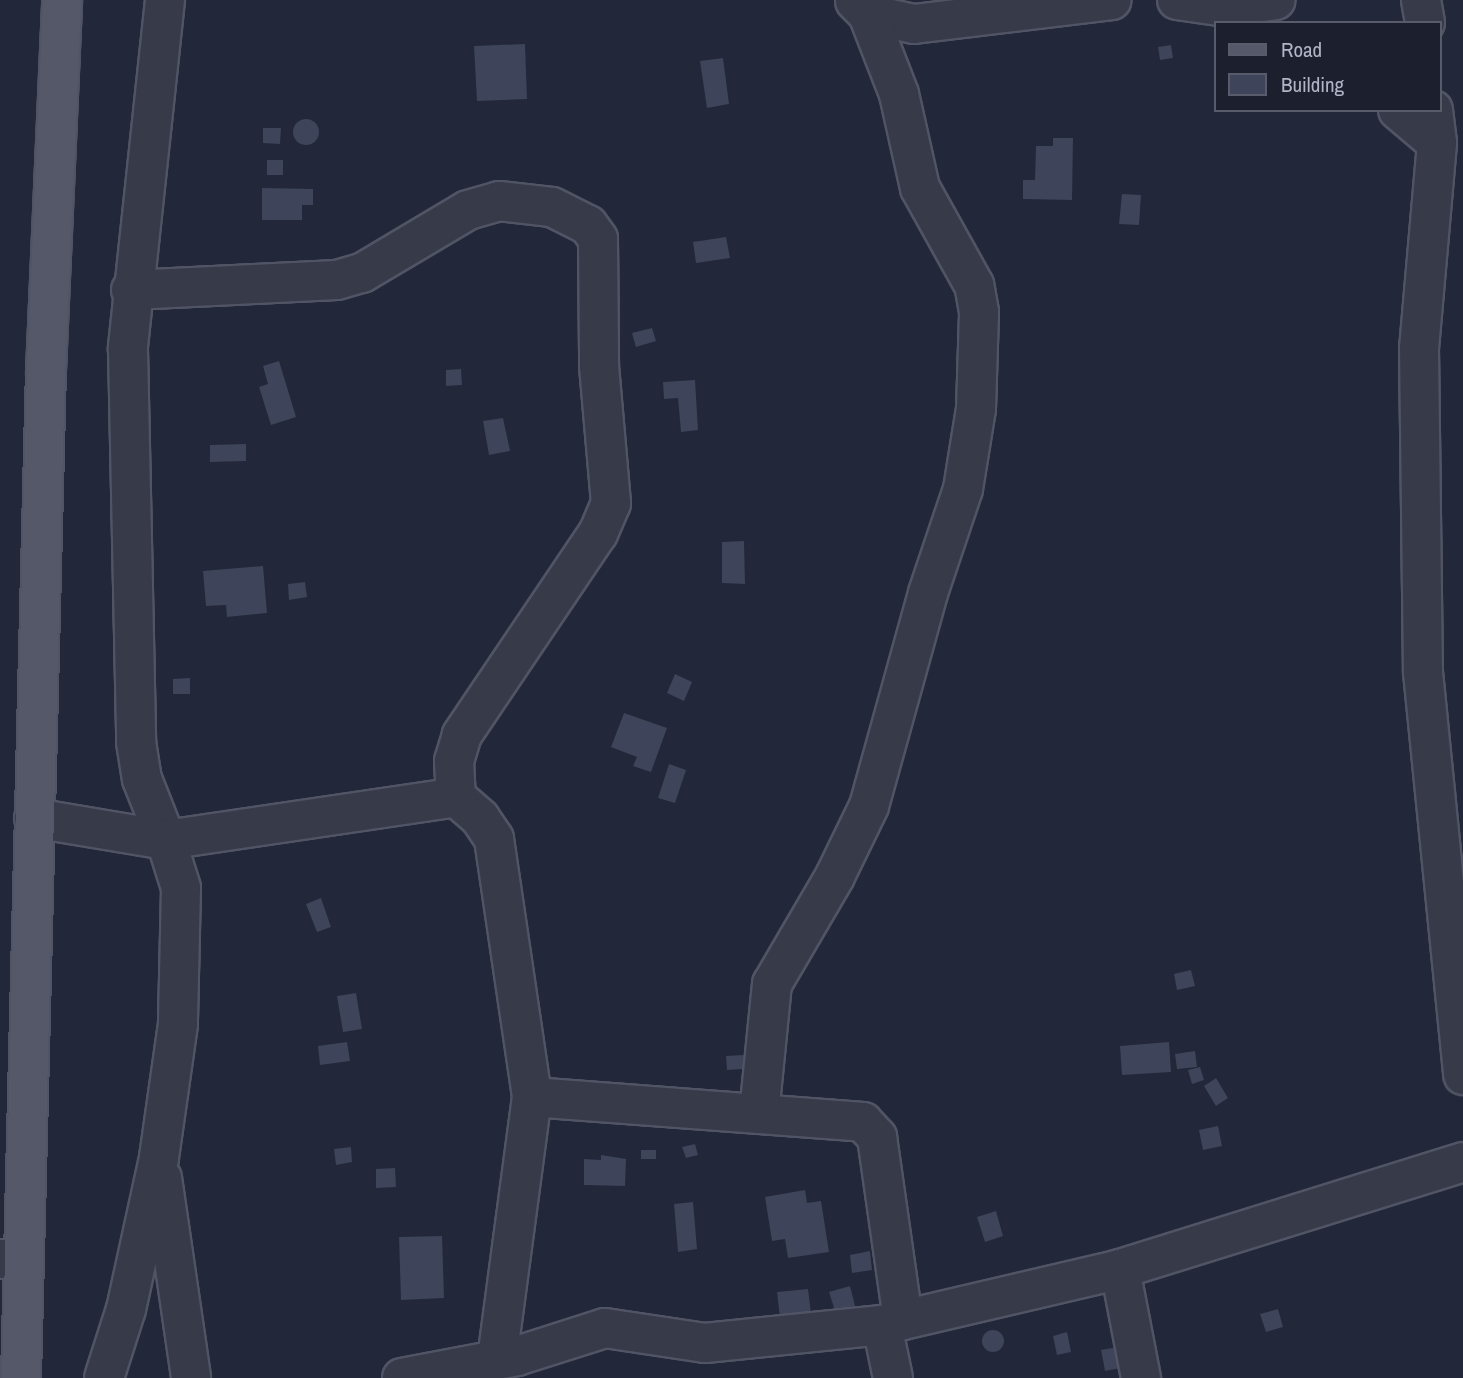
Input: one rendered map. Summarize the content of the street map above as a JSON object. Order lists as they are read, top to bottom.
{
  "legend": ["Road", "Building"]
}
